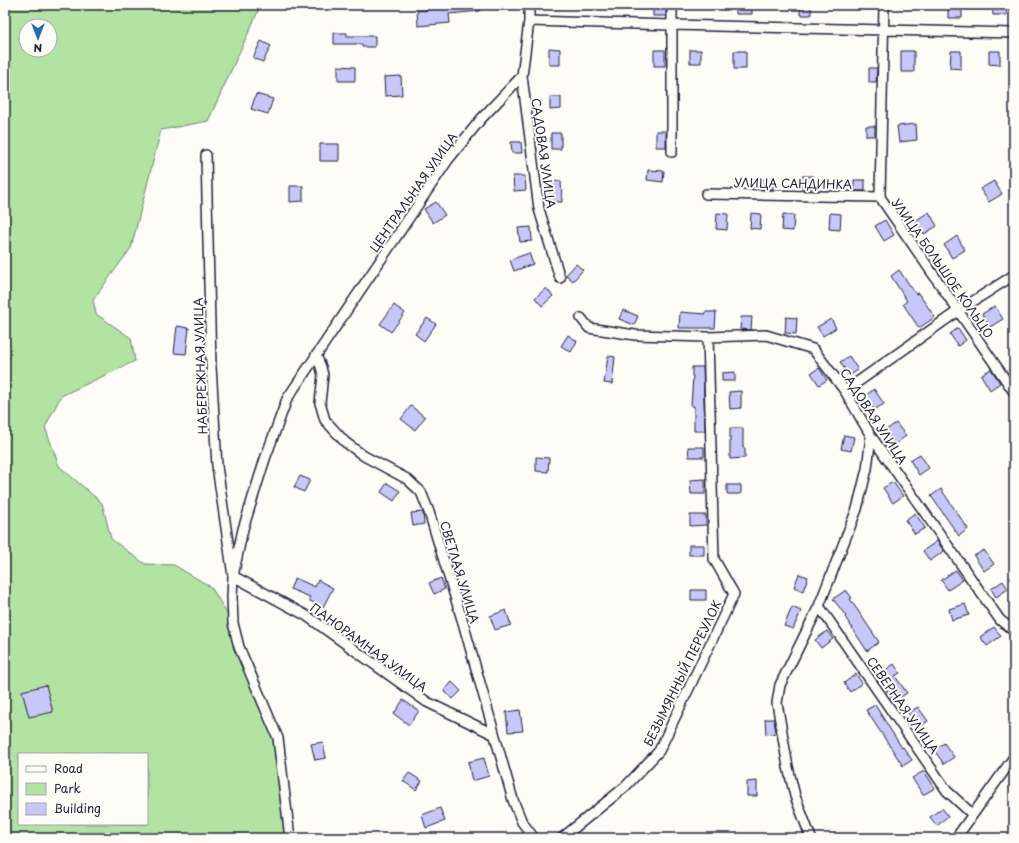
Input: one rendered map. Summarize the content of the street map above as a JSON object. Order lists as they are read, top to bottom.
{
  "streets": {
    "street": [
      "САДОВАЯ УЛИЦА",
      "УЛИЦА САНДИНКА",
      "ЦЕНТРАЛЬНАЯ УЛИЦА",
      "УЛИЦА БОЛЬШОЕ КОЛЬЦО",
      "НАБЕРЕЖНАЯ УЛИЦА",
      "СВЕТЛАЯ УЛИЦА",
      "ПАНОРАМНАЯ УЛИЦА",
      "БЕЗЫМЯННЫЙ ПЕРЕУЛОК",
      "СЕВЕРНАЯ УЛИЦА"
    ]
  },
  "crossings": [
    ["САДОВАЯ УЛИЦА", "ЦЕНТРАЛЬНАЯ УЛИЦА"],
    ["САДОВАЯ УЛИЦА", "БЕЗЫМЯННЫЙ ПЕРЕУЛОК"],
    ["УЛИЦА САНДИНКА", "УЛИЦА БОЛЬШОЕ КОЛЬЦО"],
    ["ЦЕНТРАЛЬНАЯ УЛИЦА", "НАБЕРЕЖНАЯ УЛИЦА"],
    ["ЦЕНТРАЛЬНАЯ УЛИЦА", "СВЕТЛАЯ УЛИЦА"],
    ["ЦЕНТРАЛЬНАЯ УЛИЦА", "ПАНОРАМНАЯ УЛИЦА"],
    ["НАБЕРЕЖНАЯ УЛИЦА", "ПАНОРАМНАЯ УЛИЦА"],
    ["СВЕТЛАЯ УЛИЦА", "ПАНОРАМНАЯ УЛИЦА"]
  ],
  "legend": ["Road", "Park", "Building"],
  "north": "bottom"
}
